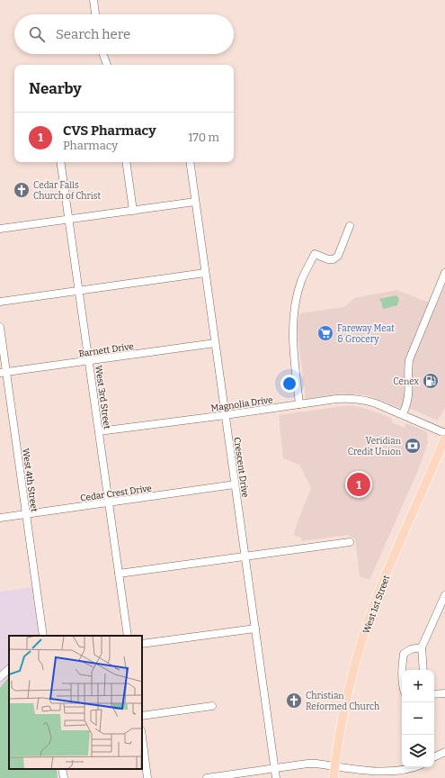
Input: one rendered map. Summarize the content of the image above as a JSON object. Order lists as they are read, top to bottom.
{
  "streets": {
    "main road": ["West 1st Street"],
    "street": [
      "Barnett Drive",
      "West 3rd Street",
      "Magnolia Drive",
      "Crescent Drive",
      "West 4th Street",
      "Cedar Crest Drive"
    ]
  },
  "crossings": [
    ["Barnett Drive", "West 3rd Street"],
    ["Barnett Drive", "Crescent Drive"],
    ["Barnett Drive", "West 4th Street"],
    ["West 3rd Street", "Magnolia Drive"],
    ["West 3rd Street", "Cedar Crest Drive"],
    ["Magnolia Drive", "Crescent Drive"],
    ["Crescent Drive", "Cedar Crest Drive"],
    ["West 4th Street", "Cedar Crest Drive"]
  ],
  "places": {
    "church": ["Cedar Falls Church of Christ", "Christian Reformed Church"],
    "supermarket": ["Fareway Meat & Grocery"],
    "fuel station": ["Cenex"],
    "bank": ["Veridian Credit Union"]
  },
  "page": {
    "search": "Search here",
    "heading": "Nearby",
    "list": [
      {
        "mark": "1",
        "name": "CVS Pharmacy",
        "note": "Pharmacy",
        "value": "170 m"
      }
    ],
    "pins": "1",
    "map_buttons": ["+", "−"]
  }
}
